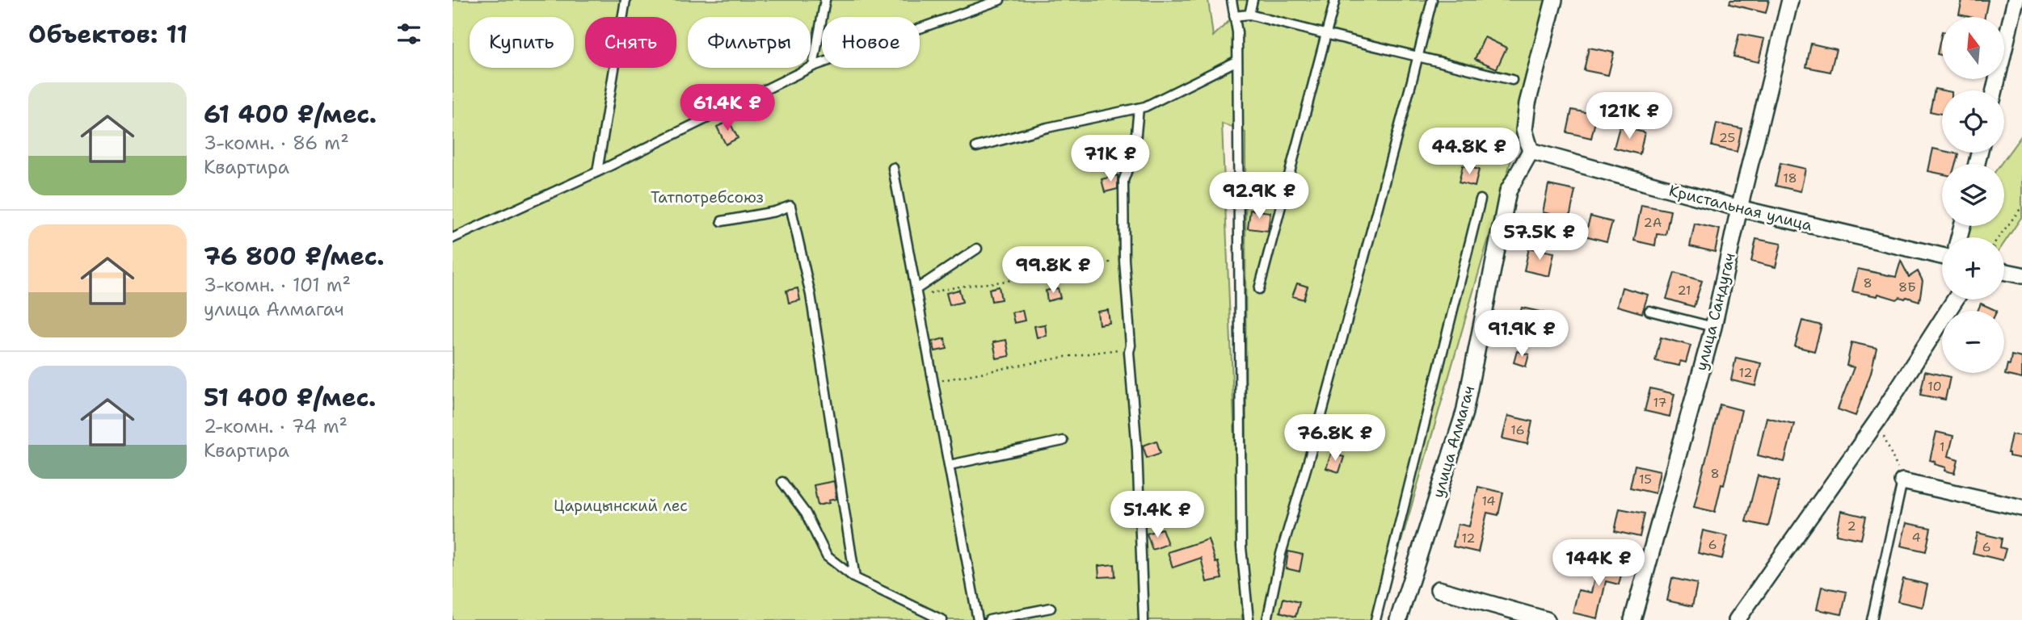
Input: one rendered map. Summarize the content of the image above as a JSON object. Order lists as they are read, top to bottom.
{
  "streets": {
    "street": ["Кристальная улица", "улица Сандугач", "улица Алмагач"]
  },
  "crossings": [
    ["Кристальная улица", "улица Сандугач"],
    ["Кристальная улица", "улица Алмагач"]
  ],
  "parks": ["Татпотребсоюз", "Царицынский лес"],
  "house_numbers": [
    "25",
    "18",
    "2А",
    "8",
    "8Б",
    "21",
    "12",
    "10",
    "17",
    "16",
    "1",
    "8",
    "15",
    "14",
    "2",
    "4",
    "12",
    "6",
    "6"
  ],
  "north": "top",
  "page": {
    "heading": "Объектов: 11",
    "map_buttons": ["+", "−"],
    "chip": [
      "Купить",
      "Снять",
      "Фильтры",
      "Новое"
    ],
    "list": [
      {
        "name": "61 400 ₽/мес.",
        "note": "3-комн. · 86 m² · Квартира"
      },
      {
        "name": "76 800 ₽/мес.",
        "note": "3-комн. · 101 m² · улица Алмагач"
      },
      {
        "name": "51 400 ₽/мес.",
        "note": "2-комн. · 74 m² · Квартира"
      }
    ],
    "price": [
      "61.4K ₽",
      "121K ₽",
      "44.8K ₽",
      "71K ₽",
      "92.9K ₽",
      "57.5K ₽",
      "99.8K ₽",
      "91.9K ₽",
      "76.8K ₽",
      "51.4K ₽",
      "144K ₽"
    ]
  }
}
